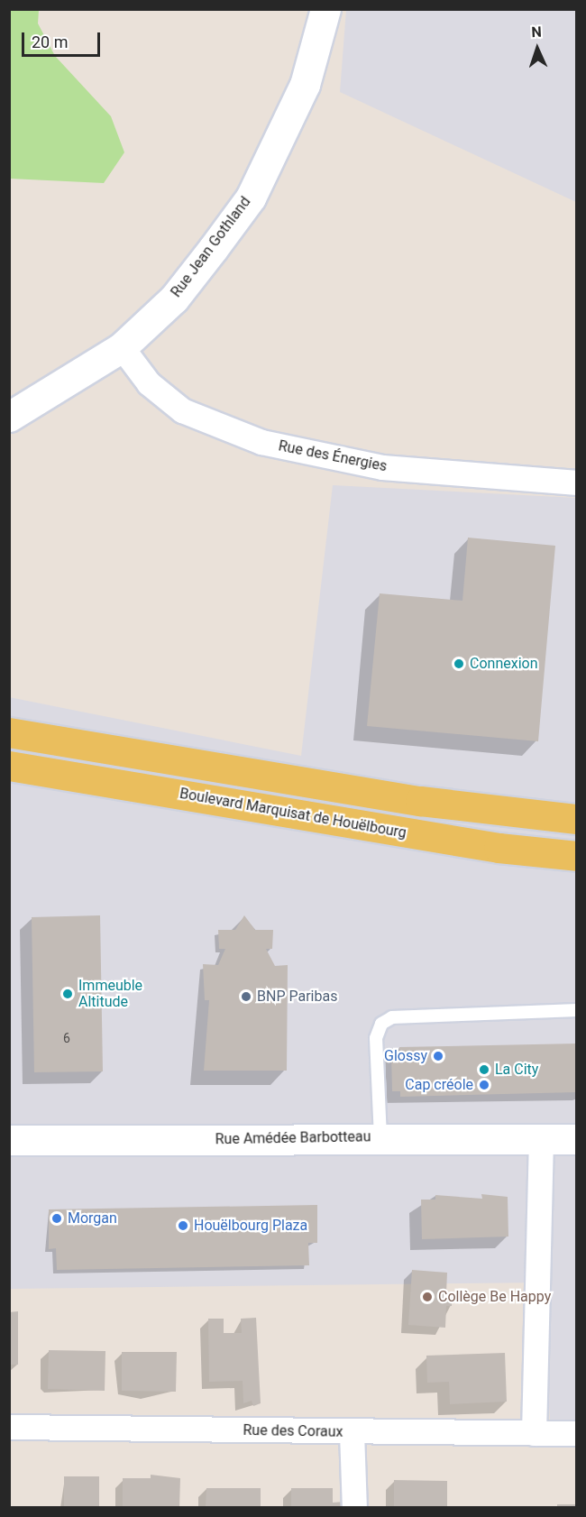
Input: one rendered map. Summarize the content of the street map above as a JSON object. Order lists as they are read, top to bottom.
{
  "streets": {
    "main road": ["Boulevard Marquisat de Houëlbourg"],
    "street": [
      "Rue Jean Gothland",
      "Rue des Énergies",
      "Rue Amédée Barbotteau",
      "Rue des Coraux"
    ]
  },
  "crossings": [
    ["Rue Jean Gothland", "Rue des Énergies"]
  ],
  "places": [
    "Connexion",
    "Immeuble Altitude",
    "BNP Paribas",
    "Glossy",
    "La City",
    "Cap créole",
    "Morgan",
    "Houëlbourg Plaza",
    "Collège Be Happy"
  ],
  "house_numbers": ["6"],
  "scale_bar": "20 m",
  "north": "top"
}
